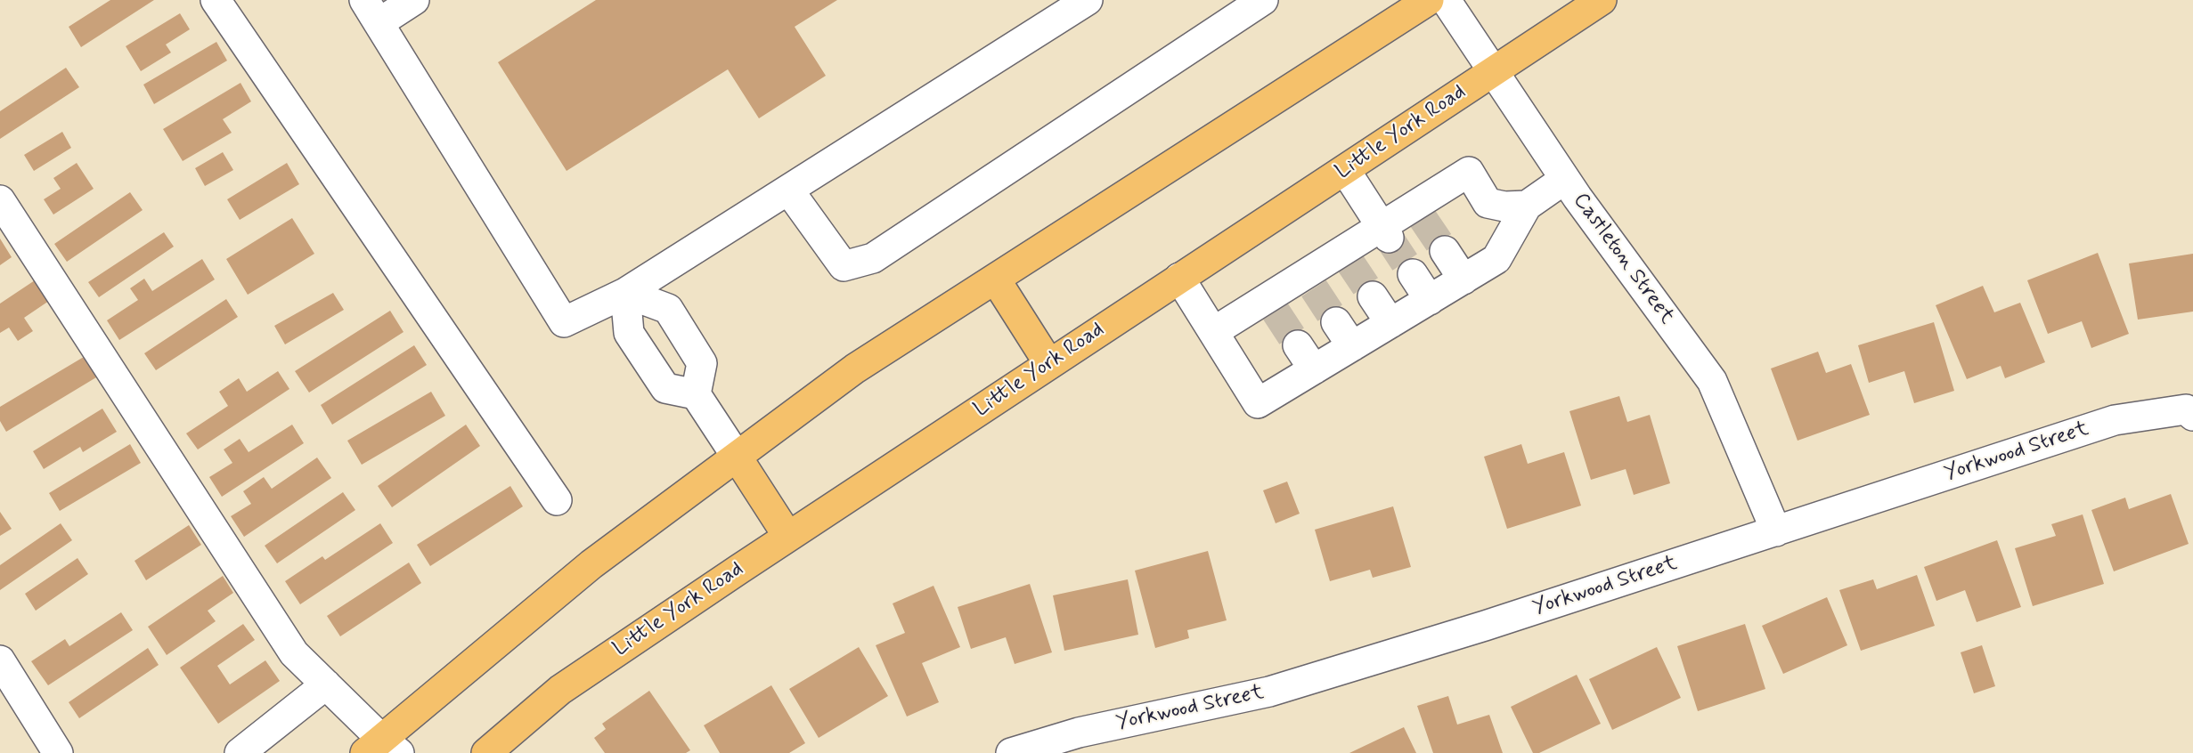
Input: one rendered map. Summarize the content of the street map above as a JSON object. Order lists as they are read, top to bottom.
{
  "streets": {
    "main road": ["Little York Road"],
    "street": ["Castleton Street", "Yorkwood Street"]
  },
  "crossings": [
    ["Little York Road", "Castleton Street"],
    ["Castleton Street", "Yorkwood Street"]
  ]
}
